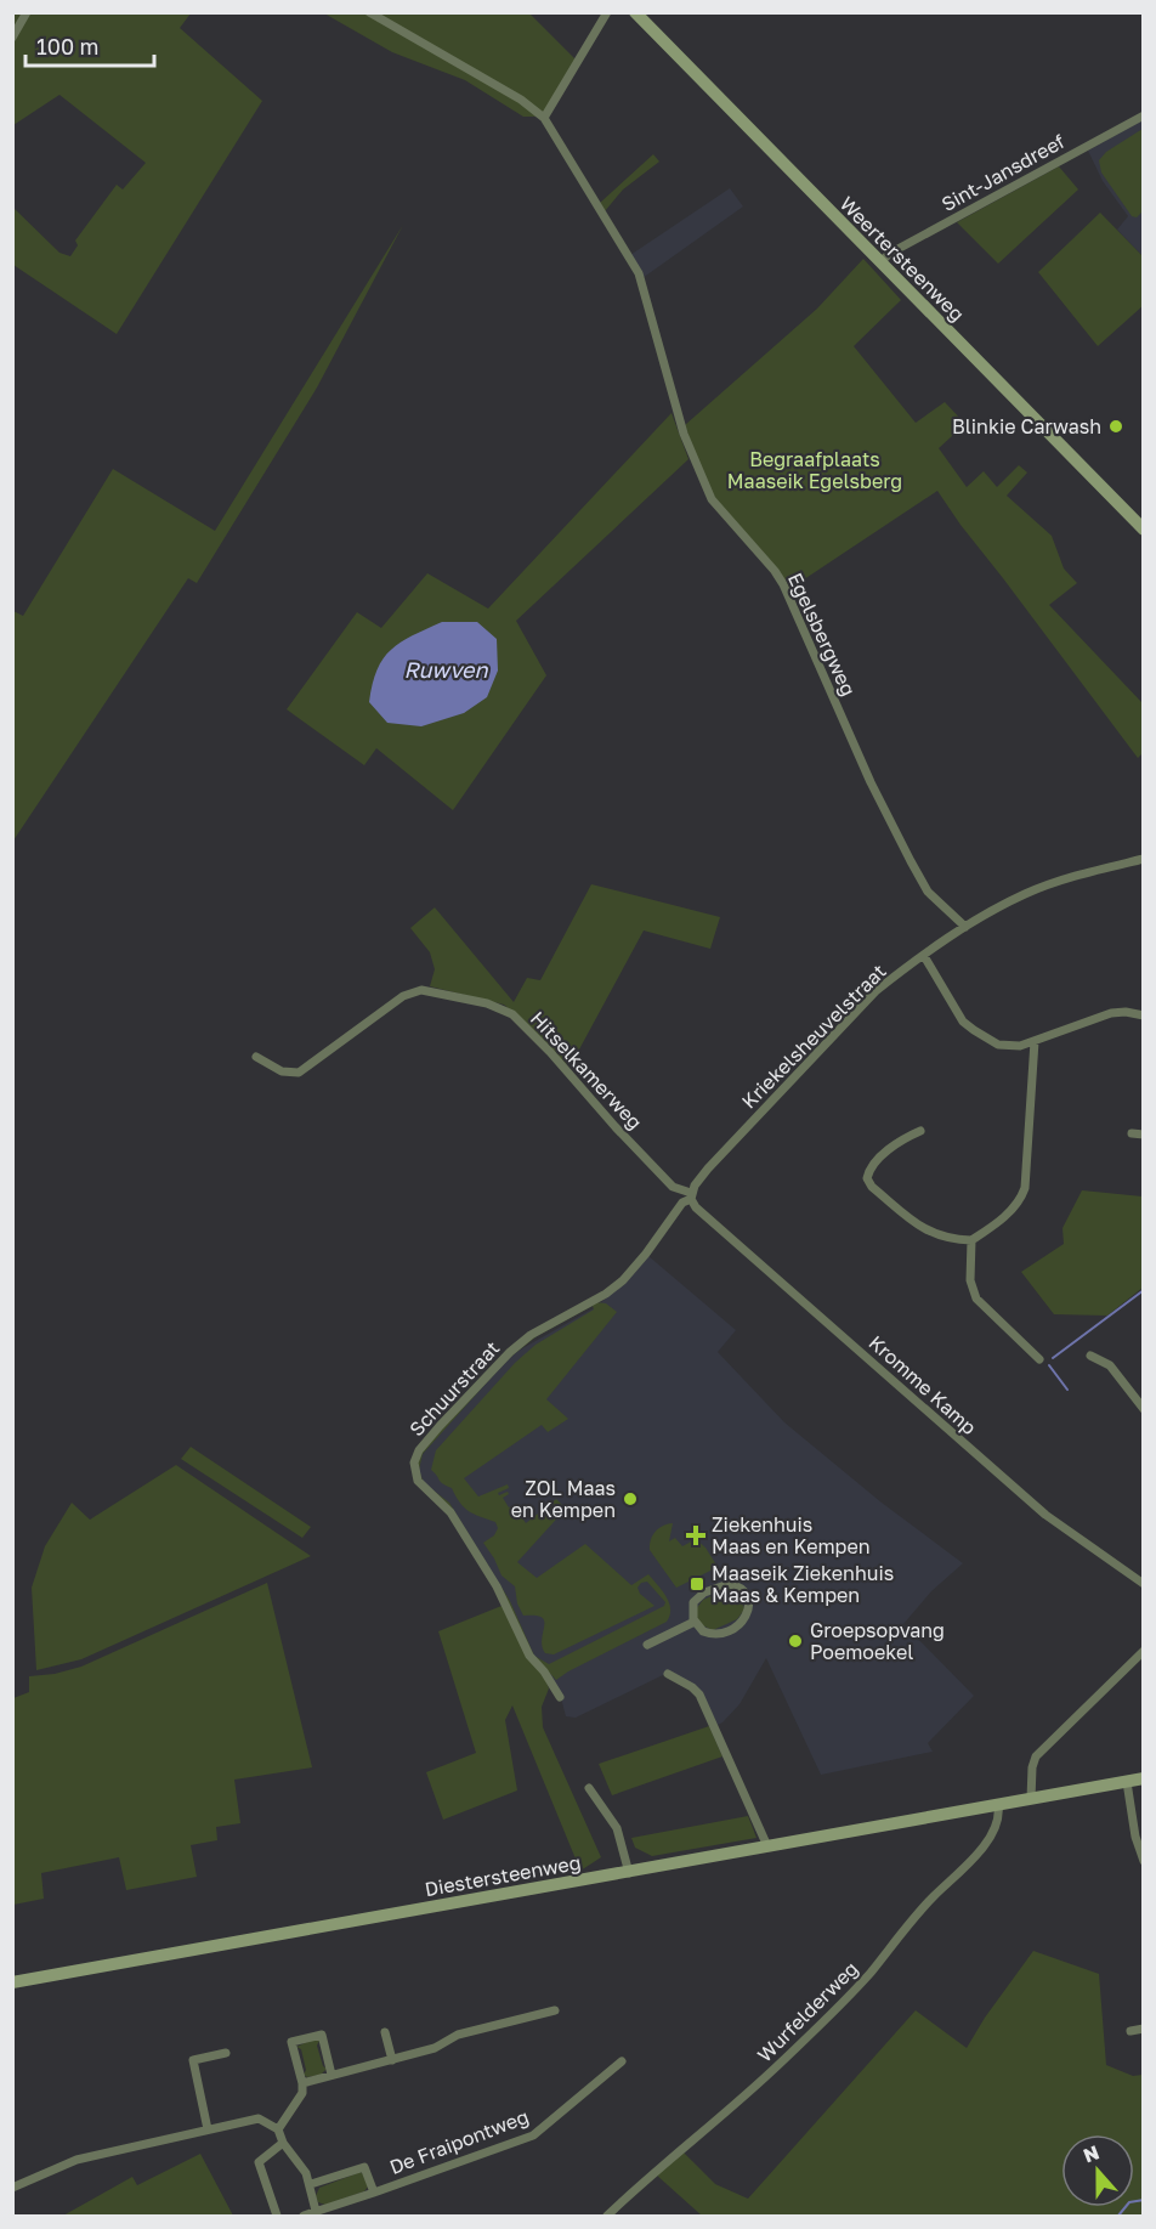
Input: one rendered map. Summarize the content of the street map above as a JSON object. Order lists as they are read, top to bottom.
{
  "streets": {
    "main road": ["Weertersteenweg", "Diestersteenweg"],
    "street": [
      "Sint-Jansdreef",
      "Egelsbergweg",
      "Kriekelsheuvelstraat",
      "Hitselkamerweg",
      "Kromme Kamp",
      "Schuurstraat",
      "Wurfelderweg",
      "De Fraipontweg"
    ]
  },
  "crossings": [
    ["Sint-Jansdreef", "Weertersteenweg"],
    ["Egelsbergweg", "Kriekelsheuvelstraat"],
    ["Kriekelsheuvelstraat", "Hitselkamerweg"],
    ["Kriekelsheuvelstraat", "Kromme Kamp"],
    ["Kriekelsheuvelstraat", "Schuurstraat"],
    ["Hitselkamerweg", "Kromme Kamp"],
    ["Hitselkamerweg", "Schuurstraat"],
    ["Kromme Kamp", "Schuurstraat"],
    ["Diestersteenweg", "Wurfelderweg"]
  ],
  "water": ["Ruwven"],
  "parks": ["Begraafplaats Maaseik Egelsberg"],
  "places": {
    "other": ["Blinkie Carwash", "ZOL Maas en Kempen", "Groepsopvang Poemoekel"],
    "health": ["Ziekenhuis Maas en Kempen"],
    "transit": ["Maaseik Ziekenhuis Maas & Kempen"]
  },
  "scale_bar": "100 m",
  "north": "top"
}
